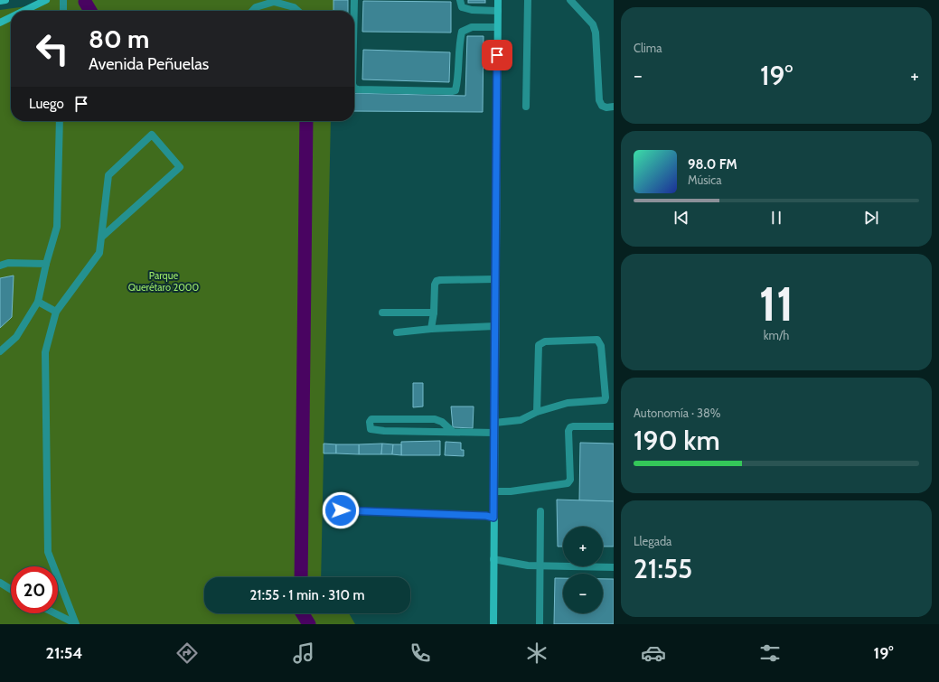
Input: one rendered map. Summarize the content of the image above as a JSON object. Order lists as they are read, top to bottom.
{
  "parks": ["Parque Querétaro 2000"],
  "page": {
    "tile": [
      "Clima",
      ["11", "km/h"],
      ["Autonomía · 38%", "190 km"],
      ["Llegada", "21:55"]
    ],
    "turn": ["80 m", "Avenida Peñuelas"],
    "heat": ["−", "19°", "+"],
    "then": "Luego",
    "song": ["98.0 FM", "Música"],
    "map_buttons": ["+", "−"],
    "limit": "20",
    "trip": "21:55 · 1 min · 310 m",
    "tabs": ["21:54", "19°"]
  }
}
